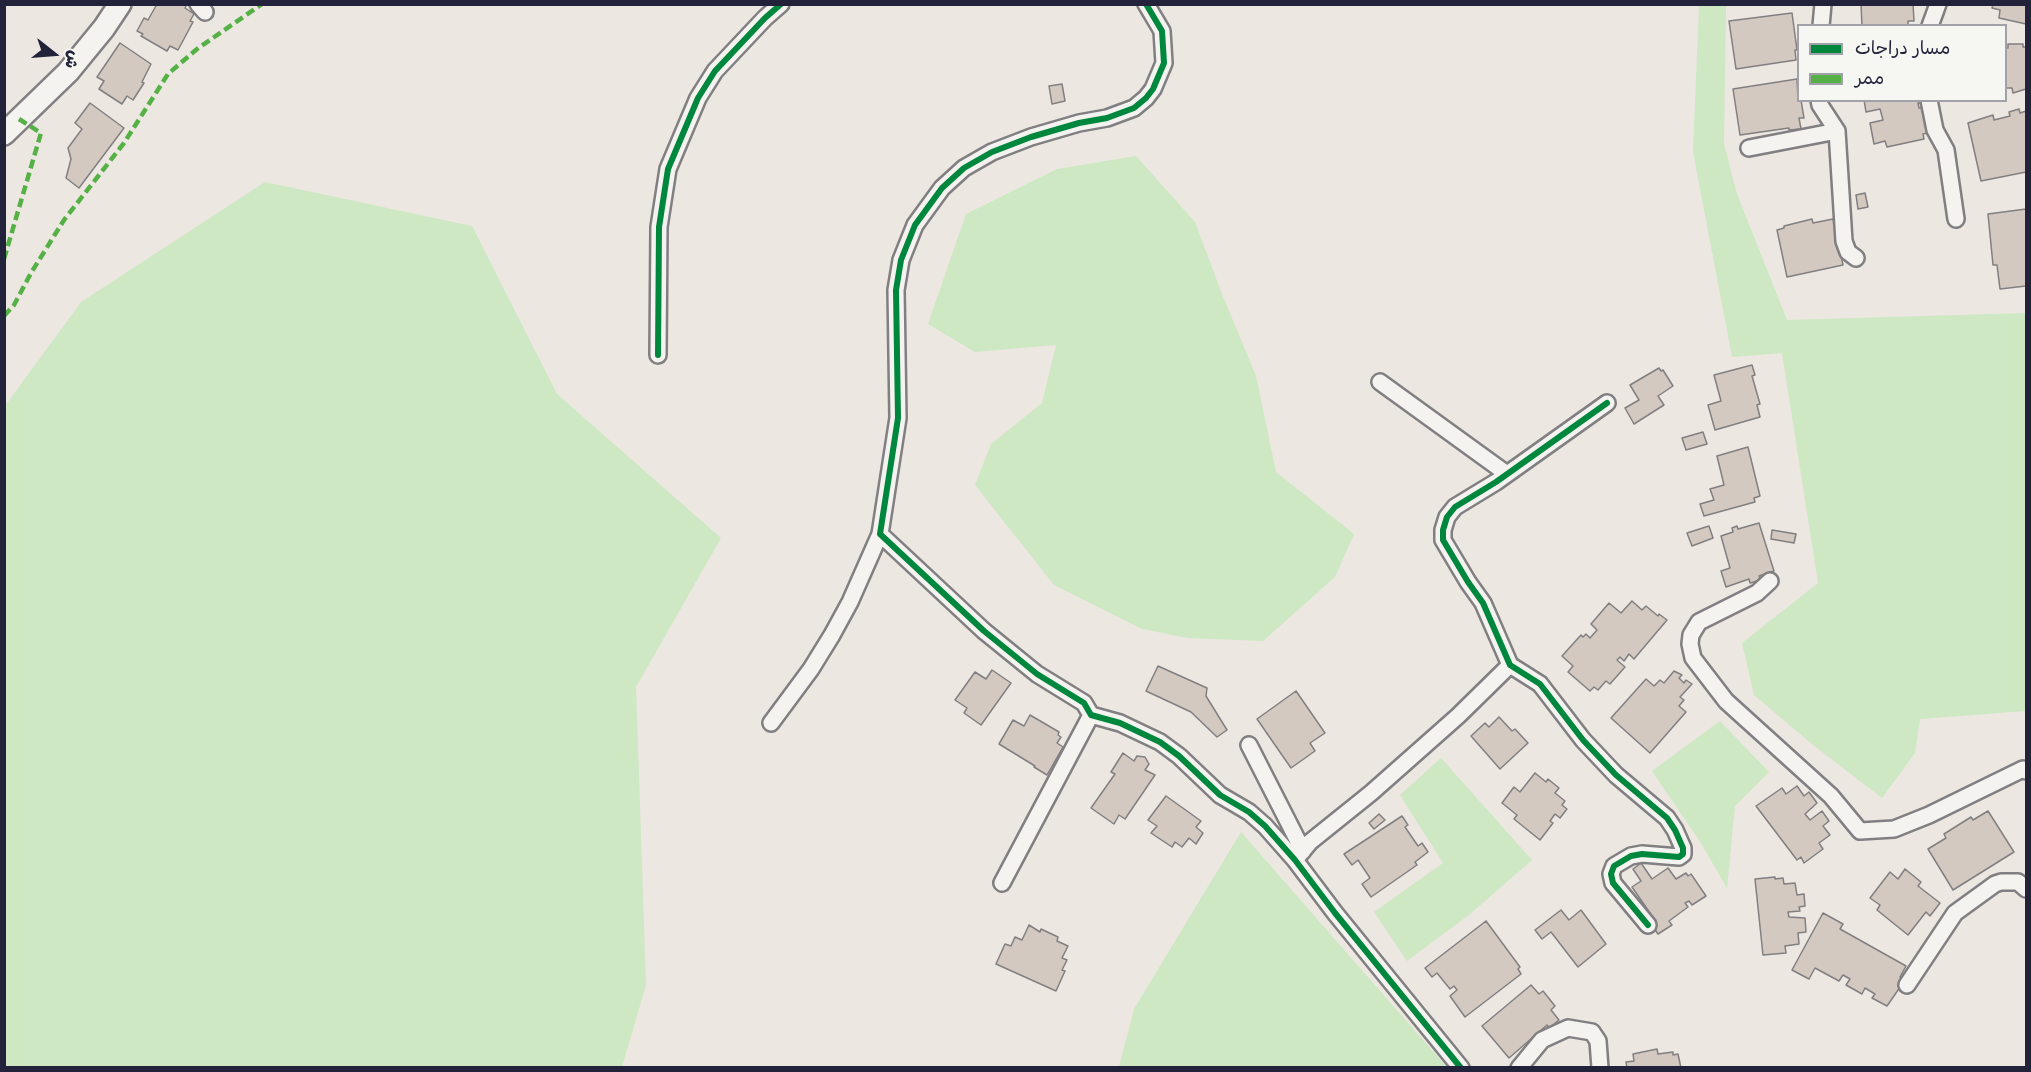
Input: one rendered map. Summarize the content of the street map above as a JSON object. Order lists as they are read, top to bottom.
{
  "legend": ["مسار دراجات", "ممر"],
  "north": "right"
}
